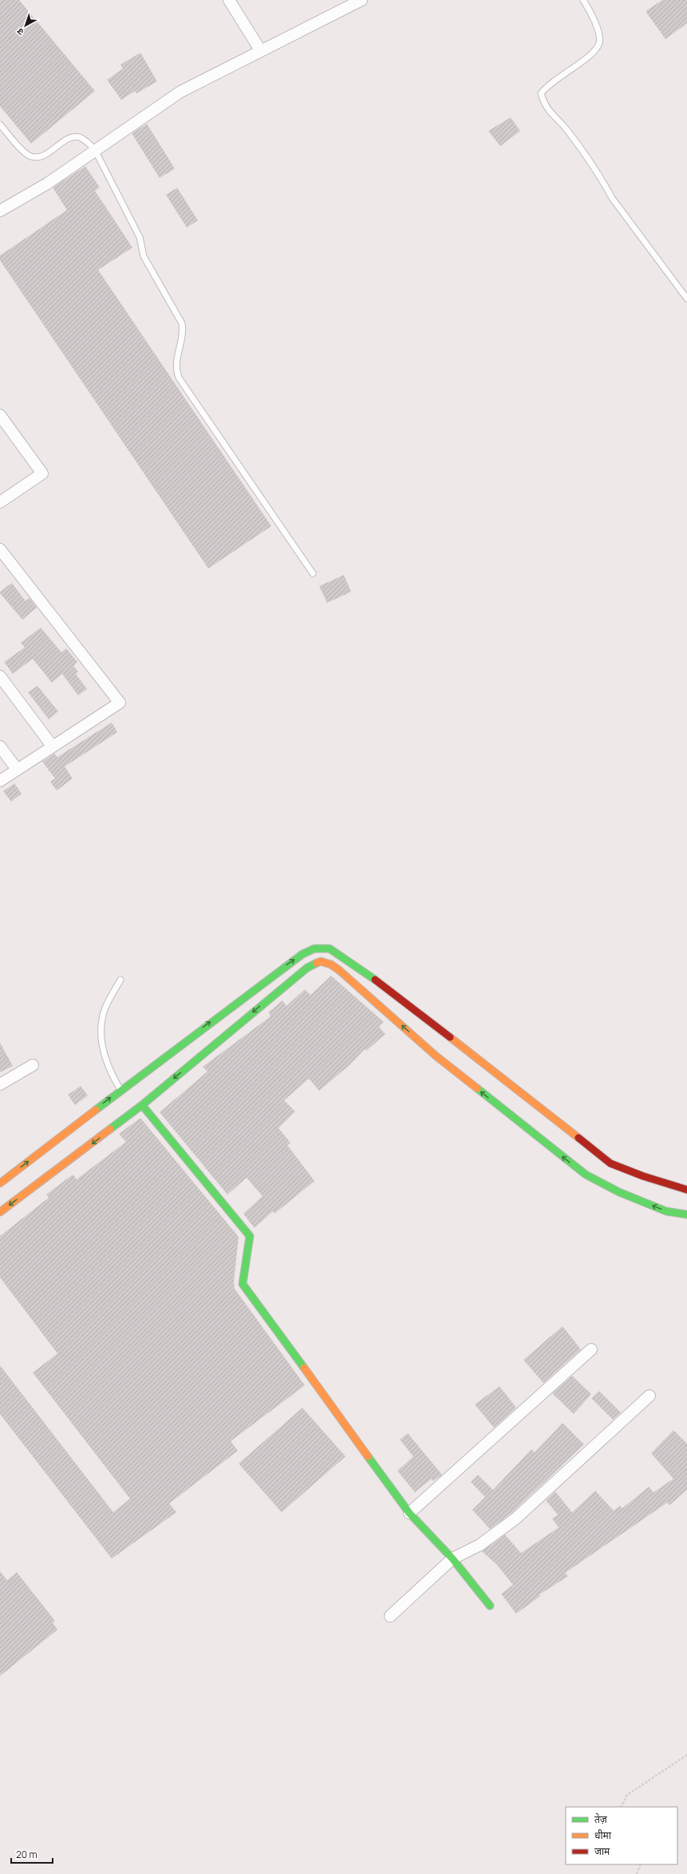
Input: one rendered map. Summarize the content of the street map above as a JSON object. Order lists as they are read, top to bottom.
{
  "legend": ["तेज़", "धीमा", "जाम"],
  "scale_bar": "20 m",
  "north": "bottom left"
}
